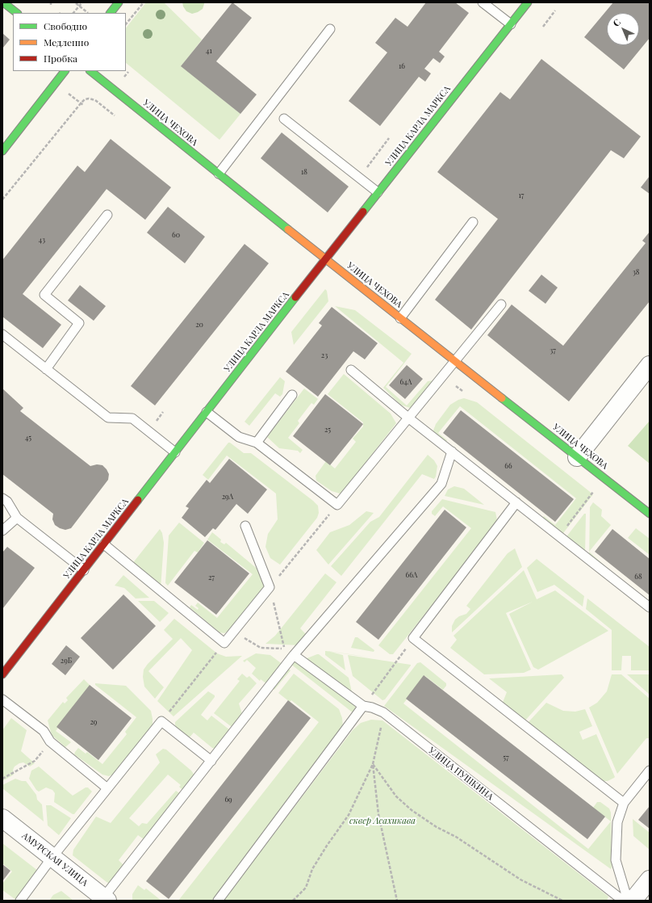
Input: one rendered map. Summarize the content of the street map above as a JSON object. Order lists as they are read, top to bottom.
{
  "streets": {
    "street": ["УЛИЦА ЧЕХОВА", "УЛИЦА КАРЛА МАРКСА", "АМУРСКАЯ УЛИЦА"],
    "lane": ["УЛИЦА ПУШКИНА"]
  },
  "crossings": [
    ["УЛИЦА ЧЕХОВА", "УЛИЦА КАРЛА МАРКСА"]
  ],
  "parks": ["сквер Асахикава"],
  "house_numbers": [
    "41",
    "16",
    "18",
    "17",
    "60",
    "43",
    "38",
    "20",
    "37",
    "23",
    "64А",
    "25",
    "45",
    "66",
    "29А",
    "66А",
    "68",
    "27",
    "29Б",
    "29",
    "57",
    "69"
  ],
  "legend": ["Свободно", "Медленно", "Пробка"],
  "north": "top left"
}
